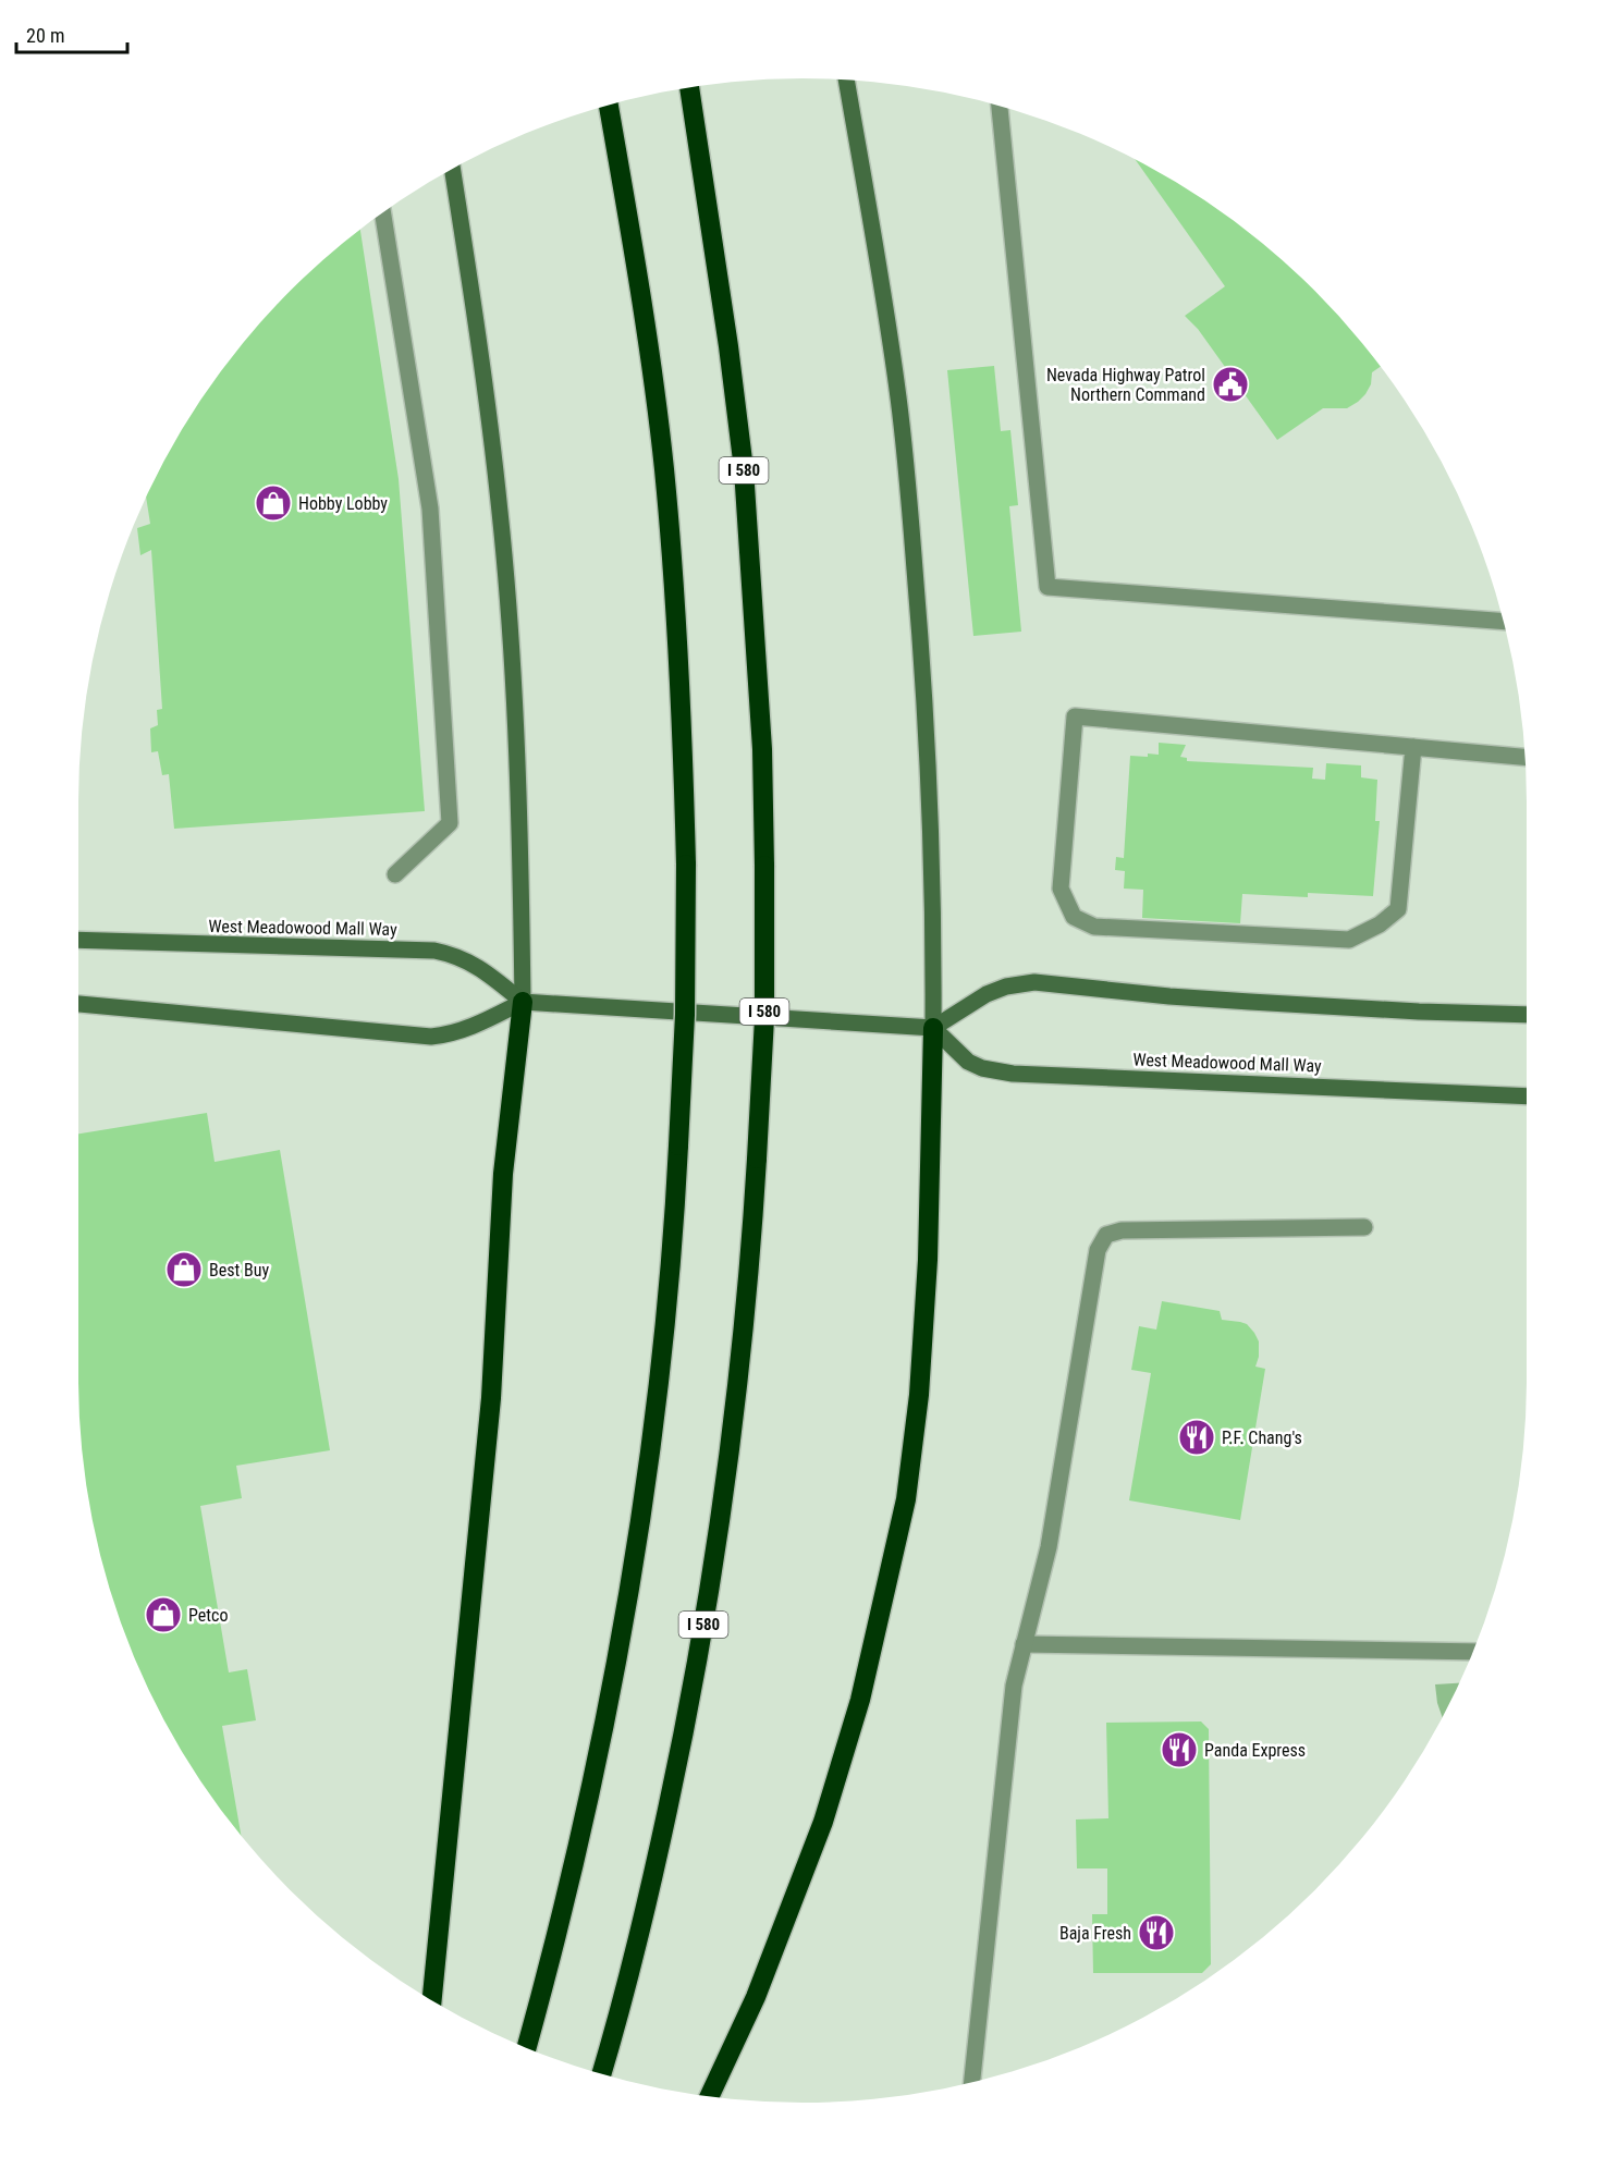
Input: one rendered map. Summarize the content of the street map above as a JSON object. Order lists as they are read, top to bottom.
{
  "streets": {
    "highway": ["I 580"],
    "main road": ["West Meadowood Mall Way"]
  },
  "places": {
    "public building": ["Nevada Highway Patrol Northern Command"],
    "shop": ["Hobby Lobby", "Best Buy", "Petco"],
    "restaurant": ["P.F. Chang's", "Panda Express", "Baja Fresh"]
  },
  "scale_bar": "20 m"
}
